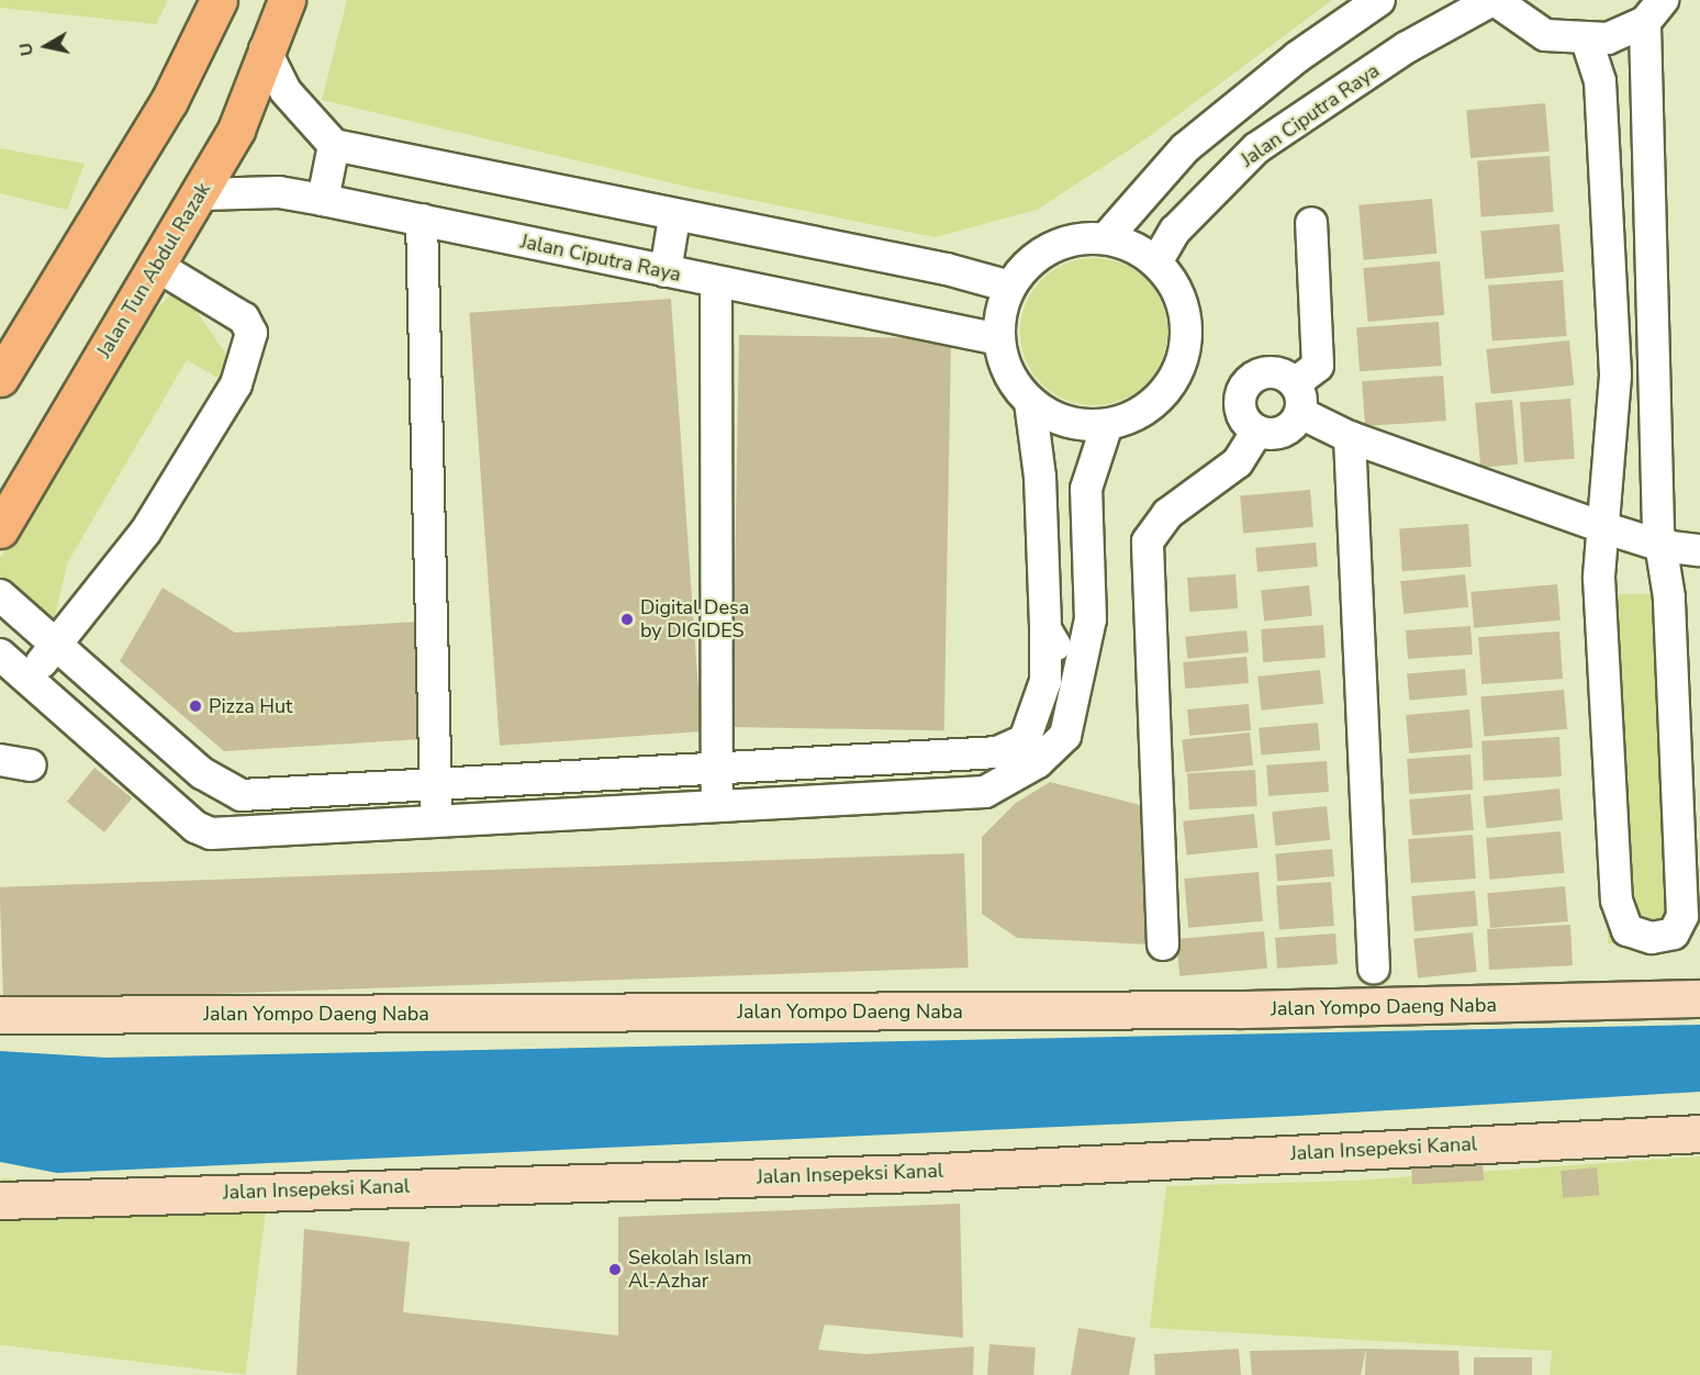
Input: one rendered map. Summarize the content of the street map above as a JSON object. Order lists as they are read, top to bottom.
{
  "streets": {
    "main road": ["Jalan Tun Abdul Razak"],
    "street": ["Jalan Ciputra Raya", "Jalan Yompo Daeng Naba", "Jalan Insepeksi Kanal"]
  },
  "crossings": [
    ["Jalan Ciputra Raya", "Jalan Tun Abdul Razak"]
  ],
  "places": ["Digital Desa by DIGIDES", "Pizza Hut", "Sekolah Islam Al-Azhar"],
  "north": "left"
}
